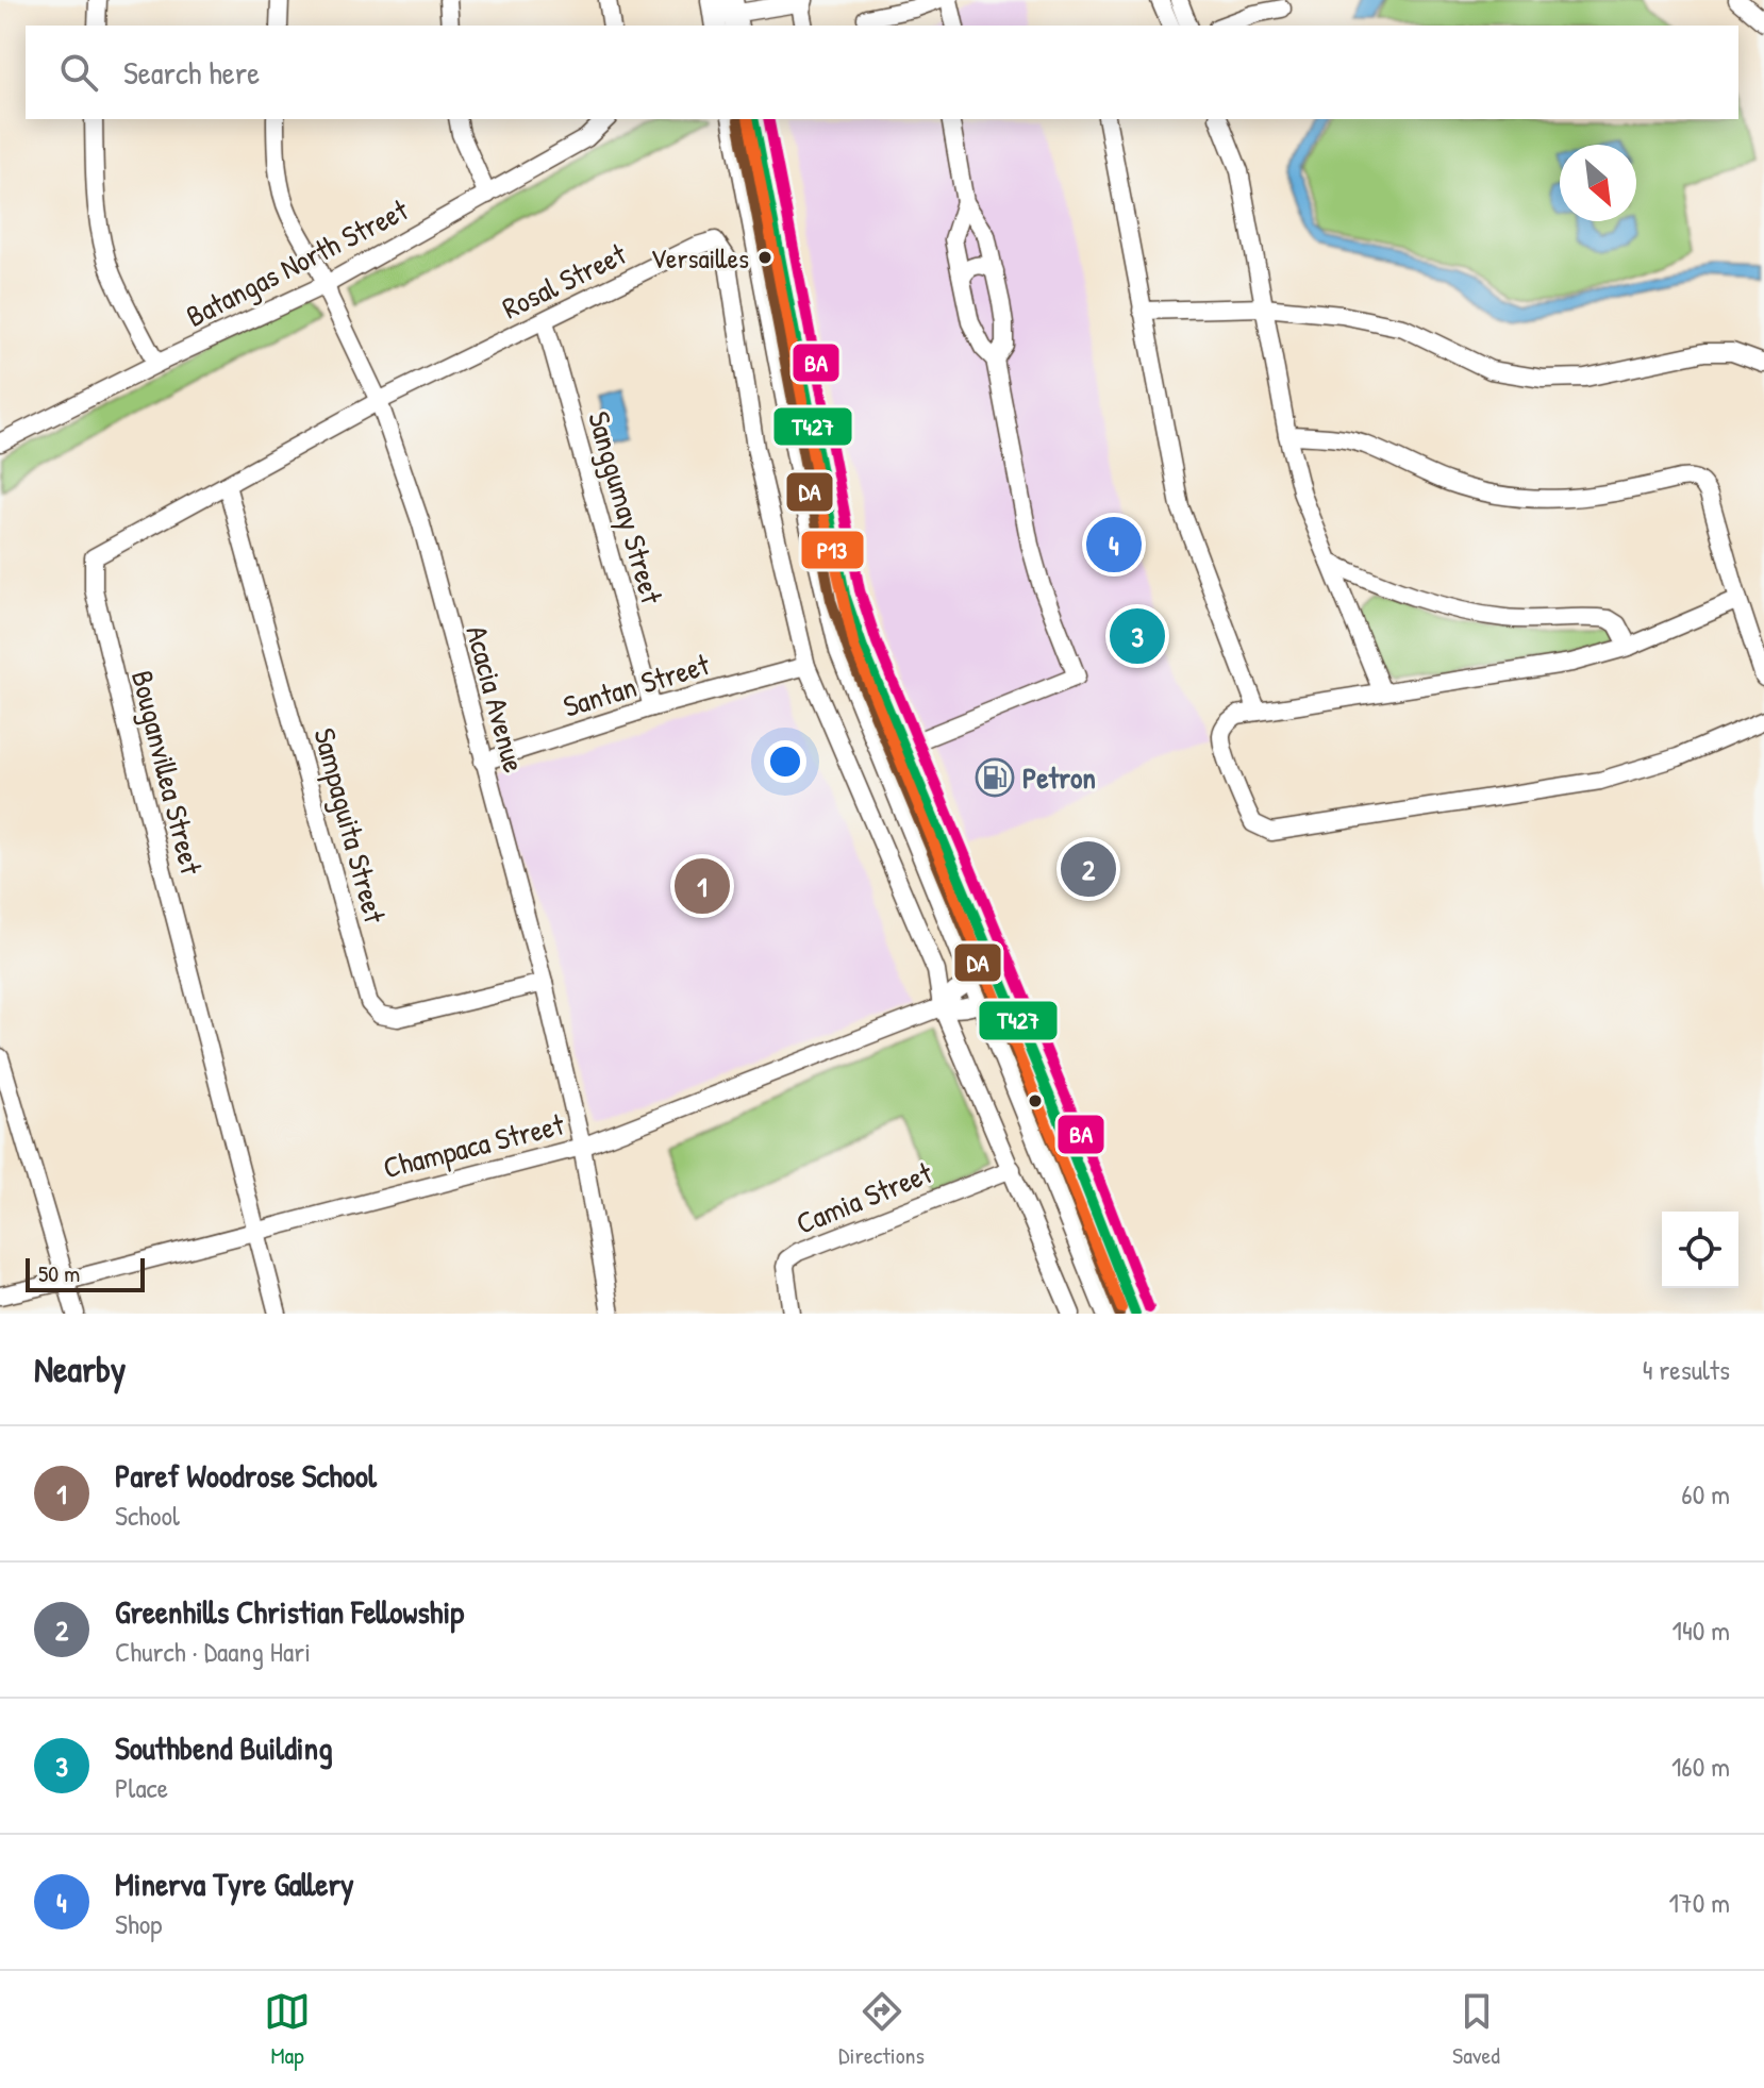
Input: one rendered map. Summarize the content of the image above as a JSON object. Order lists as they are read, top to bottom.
{
  "streets": {
    "street": [
      "Batangas North Street",
      "Rosal Street",
      "Sanggumay Street",
      "Santan Street",
      "Acacia Avenue",
      "Bouganvillea Street",
      "Sampaguita Street",
      "Champaca Street",
      "Camia Street"
    ]
  },
  "crossings": [
    ["Batangas North Street", "Acacia Avenue"],
    ["Rosal Street", "Sanggumay Street"],
    ["Rosal Street", "Santan Street"],
    ["Rosal Street", "Acacia Avenue"],
    ["Rosal Street", "Bouganvillea Street"],
    ["Rosal Street", "Champaca Street"],
    ["Rosal Street", "Camia Street"],
    ["Sanggumay Street", "Santan Street"],
    ["Santan Street", "Acacia Avenue"],
    ["Acacia Avenue", "Bouganvillea Street"],
    ["Acacia Avenue", "Sampaguita Street"],
    ["Acacia Avenue", "Champaca Street"],
    ["Bouganvillea Street", "Sampaguita Street"],
    ["Bouganvillea Street", "Champaca Street"]
  ],
  "places": {
    "other": ["Versailles"],
    "fuel station": ["Petron"]
  },
  "lines": [
    "transit line T427",
    "transit line BA",
    "transit line P13",
    "transit line DA"
  ],
  "scale_bar": "50 m",
  "north": "bottom right",
  "page": {
    "search": "Search here",
    "pins": [
      "4",
      "3",
      "2",
      "1"
    ],
    "scale": "50 m",
    "heading": ["Nearby", "4 results"],
    "list": [
      {
        "mark": "1",
        "name": "Paref Woodrose School",
        "note": "School",
        "value": "60 m"
      },
      {
        "mark": "2",
        "name": "Greenhills Christian Fellowship",
        "note": "Church · Daang Hari",
        "value": "140 m"
      },
      {
        "mark": "3",
        "name": "Southbend Building",
        "note": "Place",
        "value": "160 m"
      },
      {
        "mark": "4",
        "name": "Minerva Tyre Gallery",
        "note": "Shop",
        "value": "170 m"
      }
    ],
    "nav": ["Map", "Directions", "Saved"]
  }
}
